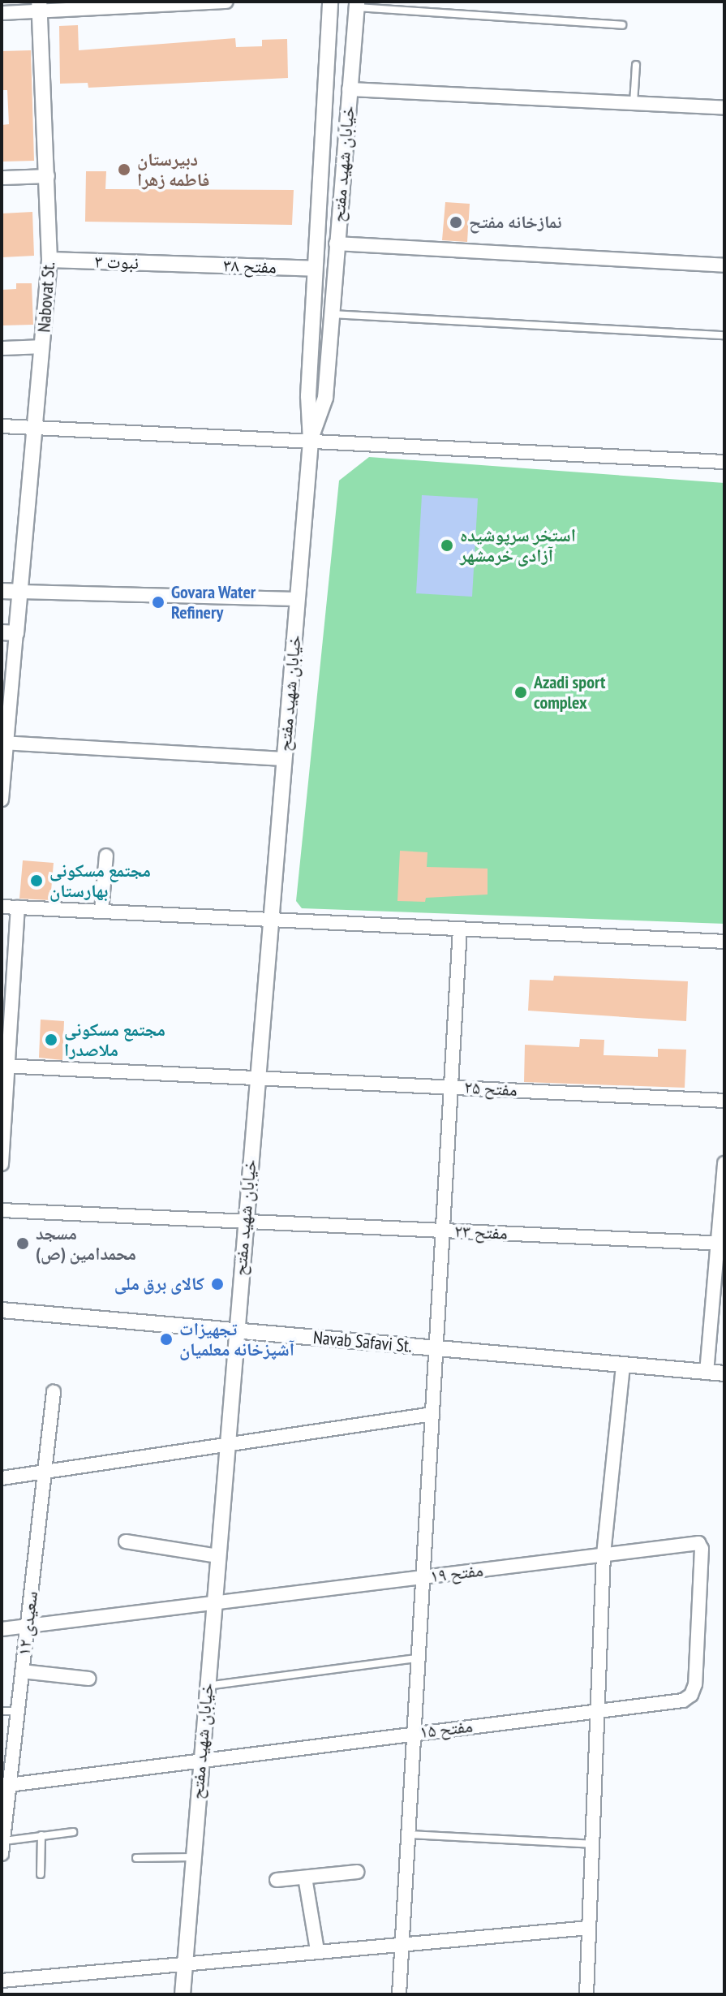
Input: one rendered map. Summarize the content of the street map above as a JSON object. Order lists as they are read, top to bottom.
{
  "streets": {
    "street": [
      "خیابان شهید مفتح",
      "نبوت ۳",
      "مفتح ۳۸",
      "Nabovat St.",
      "مفتح ۲۵",
      "مفتح ۲۳",
      "Navab Safavi St.",
      "مفتح ۱۹",
      "سعیدی ۱۲",
      "مفتح ۱۵"
    ]
  },
  "crossings": [
    ["خیابان شهید مفتح", "مفتح ۳۸"],
    ["خیابان شهید مفتح", "مفتح ۲۵"],
    ["خیابان شهید مفتح", "مفتح ۲۳"],
    ["خیابان شهید مفتح", "Navab Safavi St."],
    ["خیابان شهید مفتح", "مفتح ۱۹"],
    ["خیابان شهید مفتح", "مفتح ۱۵"],
    ["نبوت ۳", "مفتح ۳۸"],
    ["نبوت ۳", "Nabovat St."],
    ["مفتح ۱۹", "سعیدی ۱۲"],
    ["مفتح ۱۹", "مفتح ۱۵"],
    ["سعیدی ۱۲", "مفتح ۱۵"]
  ],
  "places": [
    "دبیرستان فاطمه زهرا",
    "نمازخانه مفتح",
    "استخر سرپوشیده آزادی خرمشهر",
    "Govara Water Refinery",
    "Azadi sport complex",
    "مجتمع مسکونی بهارستان",
    "مجتمع مسکونی ملاصدرا",
    "مسجد محمدامین (ص)",
    "کالای برق ملی",
    "تجهيزات آشپزخانه معلمیان"
  ]
}
